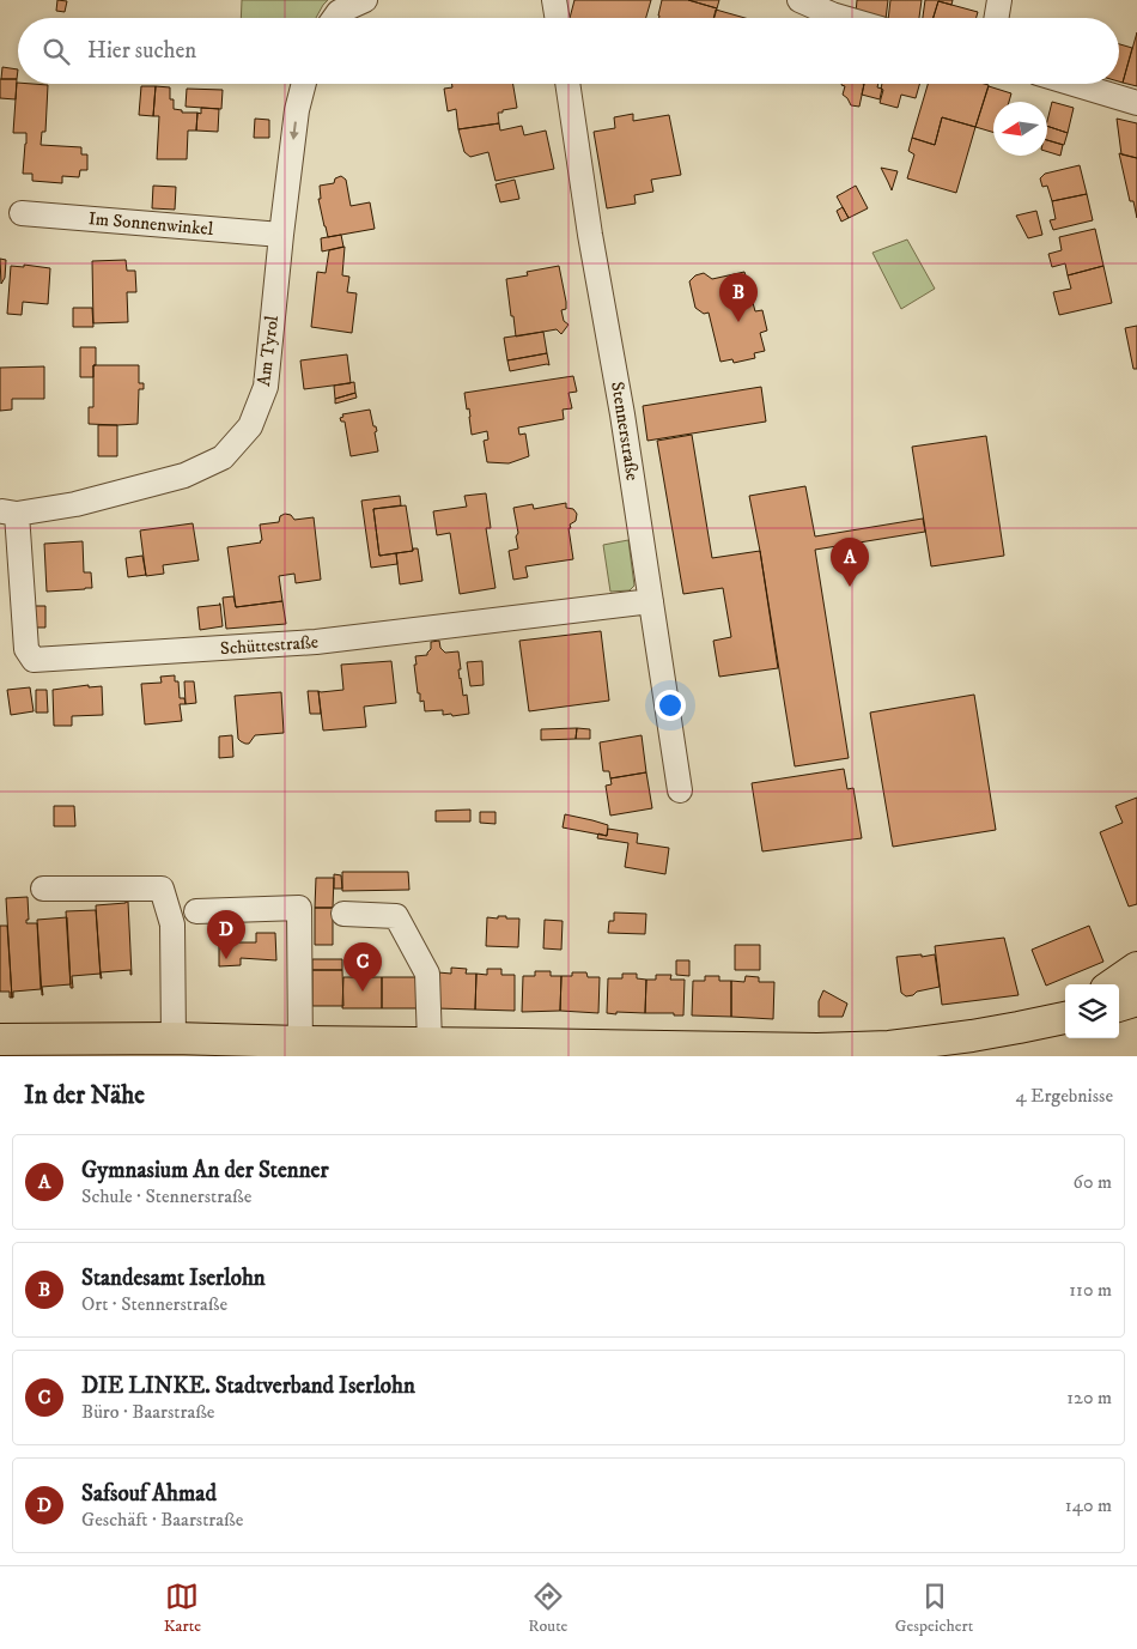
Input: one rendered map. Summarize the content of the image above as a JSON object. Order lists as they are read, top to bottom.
{
  "streets": {
    "street": [
      "Im Sonnenwinkel",
      "Am Tyrol",
      "Stennerstraße",
      "Schüttestraße"
    ]
  },
  "crossings": [
    ["Im Sonnenwinkel", "Am Tyrol"],
    ["Am Tyrol", "Schüttestraße"],
    ["Stennerstraße", "Schüttestraße"]
  ],
  "north": "left",
  "page": {
    "search": "Hier suchen",
    "pins": [
      "B",
      "A",
      "D",
      "C"
    ],
    "heading": ["In der Nähe", "4 Ergebnisse"],
    "list": [
      {
        "mark": "A",
        "name": "Gymnasium An der Stenner",
        "note": "Schule · Stennerstraße",
        "value": "60 m"
      },
      {
        "mark": "B",
        "name": "Standesamt Iserlohn",
        "note": "Ort · Stennerstraße",
        "value": "110 m"
      },
      {
        "mark": "C",
        "name": "DIE LINKE. Stadtverband Iserlohn",
        "note": "Büro · Baarstraße",
        "value": "120 m"
      },
      {
        "mark": "D",
        "name": "Safsouf Ahmad",
        "note": "Geschäft · Baarstraße",
        "value": "140 m"
      }
    ],
    "nav": ["Karte", "Route", "Gespeichert"]
  }
}
